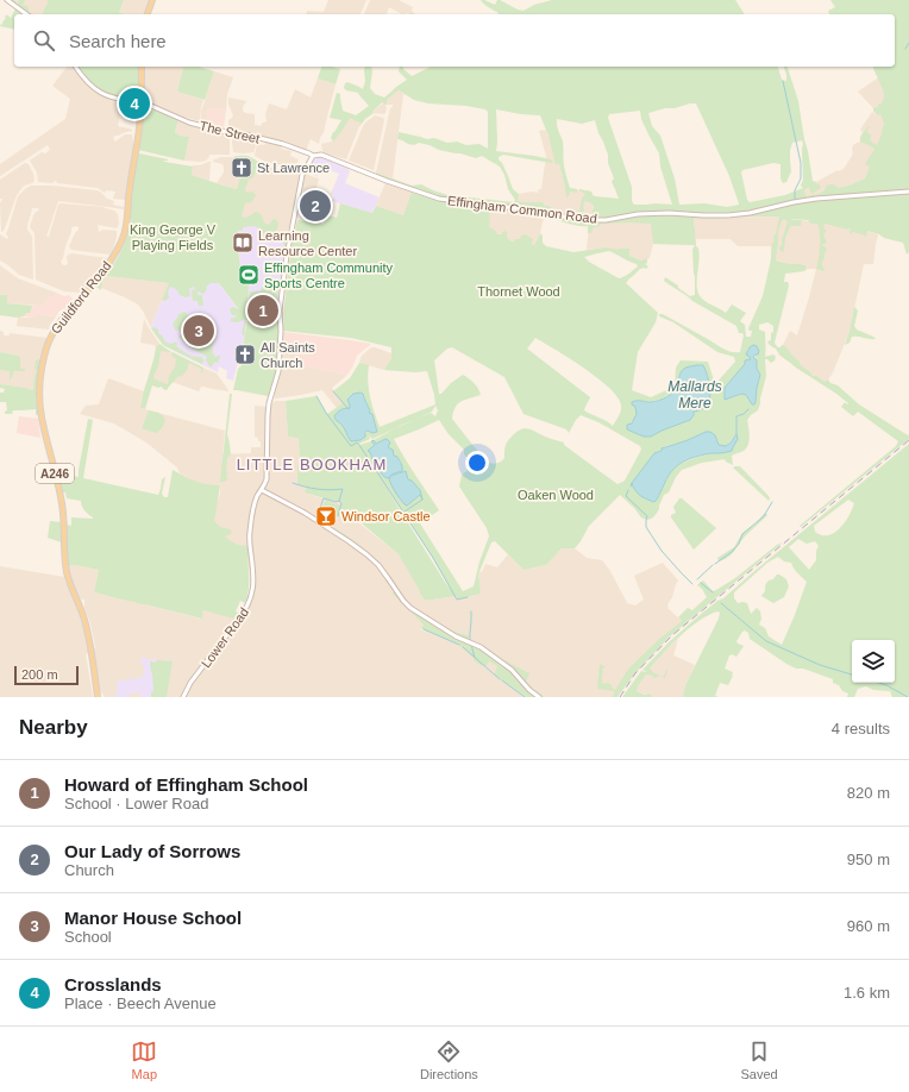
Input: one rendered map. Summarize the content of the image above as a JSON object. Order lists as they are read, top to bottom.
{
  "streets": {
    "main road": ["Guildford Road", "A246"],
    "street": ["The Street", "Effingham Common Road", "Lower Road"]
  },
  "crossings": [
    ["The Street", "Effingham Common Road"],
    ["The Street", "Guildford Road"],
    ["The Street", "Lower Road"],
    ["Effingham Common Road", "Lower Road"]
  ],
  "districts": ["LITTLE BOOKHAM"],
  "water": ["Mallards Mere"],
  "parks": ["King George V Playing Fields", "Thornet Wood", "Oaken Wood"],
  "places": {
    "church": ["St Lawrence", "All Saints Church"],
    "library": ["Learning Resource Center"],
    "sports": ["Effingham Community Sports Centre"],
    "bar": ["Windsor Castle"]
  },
  "scale_bar": "200 m",
  "page": {
    "search": "Search here",
    "pins": [
      "4",
      "2",
      "1",
      "3"
    ],
    "scale": "200 m",
    "heading": ["Nearby", "4 results"],
    "list": [
      {
        "mark": "1",
        "name": "Howard of Effingham School",
        "note": "School · Lower Road",
        "value": "820 m"
      },
      {
        "mark": "2",
        "name": "Our Lady of Sorrows",
        "note": "Church",
        "value": "950 m"
      },
      {
        "mark": "3",
        "name": "Manor House School",
        "note": "School",
        "value": "960 m"
      },
      {
        "mark": "4",
        "name": "Crosslands",
        "note": "Place · Beech Avenue",
        "value": "1.6 km"
      }
    ],
    "nav": ["Map", "Directions", "Saved"]
  }
}
